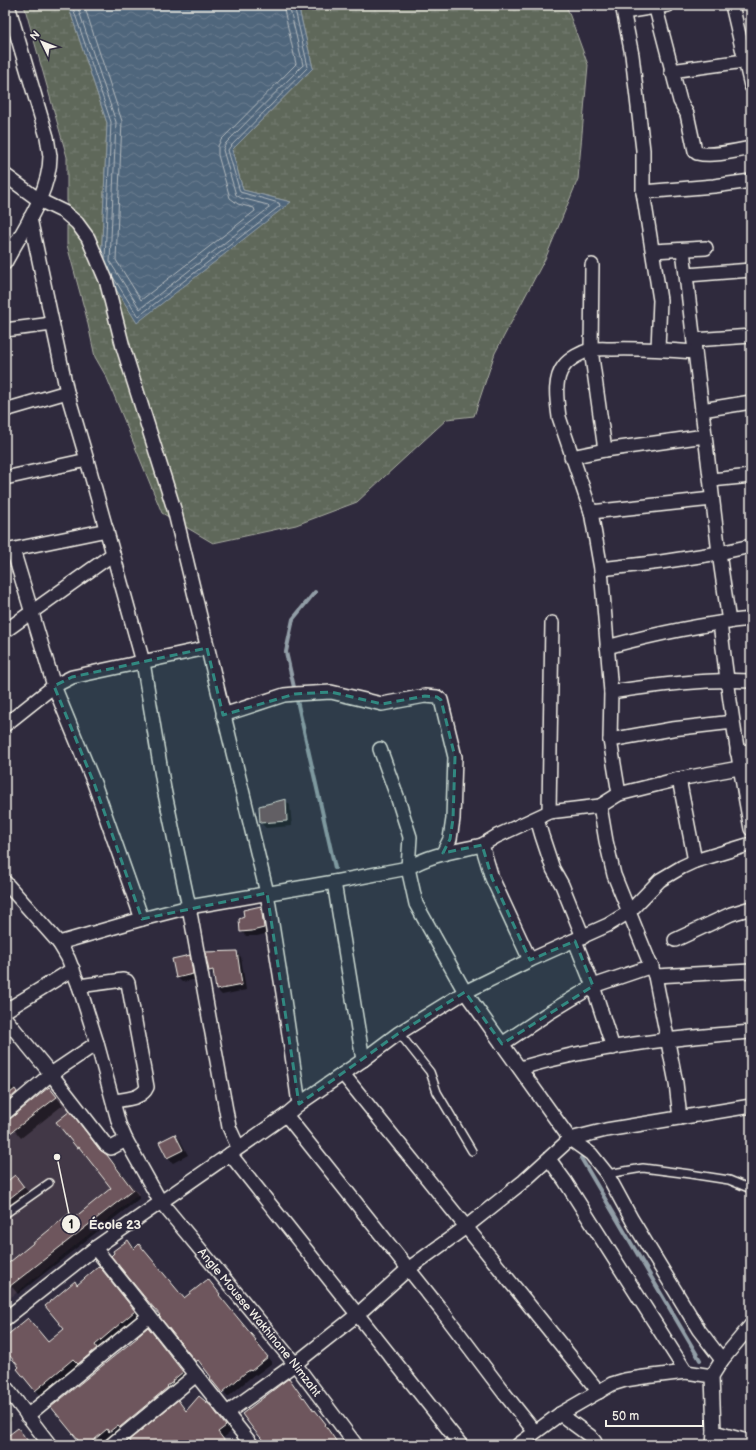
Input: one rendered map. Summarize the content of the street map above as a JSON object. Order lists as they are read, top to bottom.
{
  "streets": {
    "street": ["Angle Mousse Wakhinane Nimzaht"]
  },
  "places": ["École 23"],
  "scale_bar": "50 m",
  "north": "top left"
}
